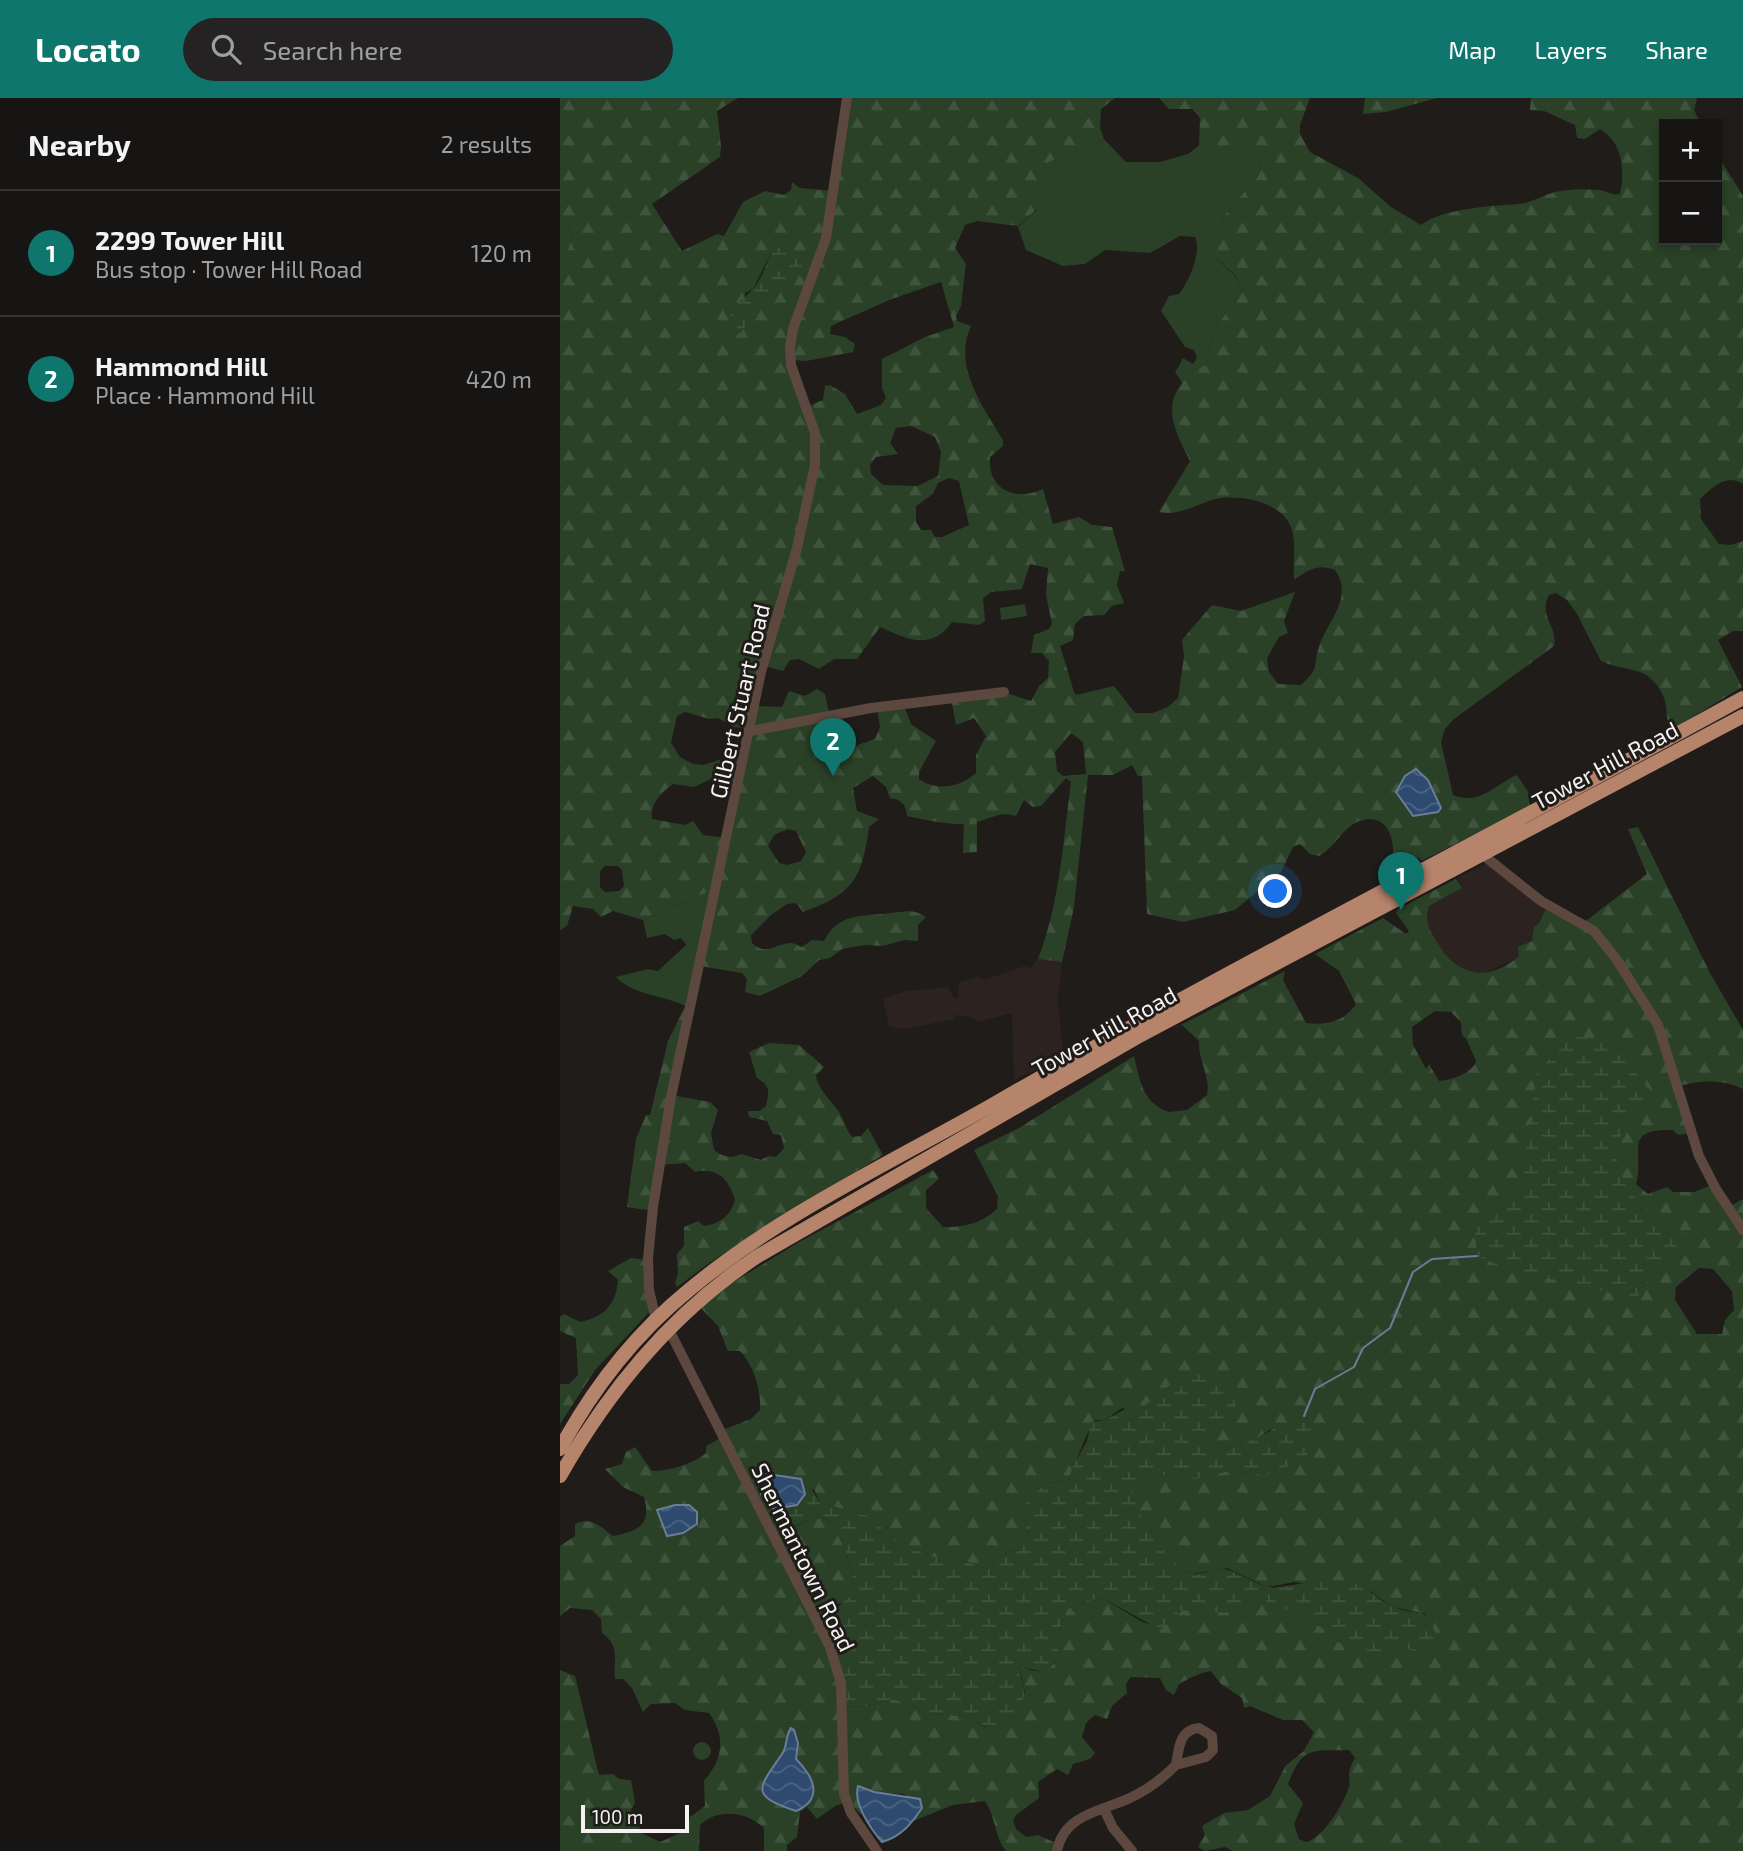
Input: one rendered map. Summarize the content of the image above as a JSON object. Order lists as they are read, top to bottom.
{
  "streets": {
    "highway": ["Tower Hill Road"],
    "street": ["Gilbert Stuart Road", "Shermantown Road"]
  },
  "crossings": [
    ["Gilbert Stuart Road", "Tower Hill Road"],
    ["Gilbert Stuart Road", "Shermantown Road"],
    ["Tower Hill Road", "Shermantown Road"]
  ],
  "scale_bar": "100 m",
  "page": {
    "header": "Locato",
    "search": "Search here",
    "nav": ["Map", "Layers", "Share"],
    "heading": ["Nearby", "2 results"],
    "map_buttons": ["+", "−"],
    "list": [
      {
        "mark": "1",
        "name": "2299 Tower Hill",
        "note": "Bus stop · Tower Hill Road",
        "value": "120 m"
      },
      {
        "mark": "2",
        "name": "Hammond Hill",
        "note": "Place · Hammond Hill",
        "value": "420 m"
      }
    ],
    "pins": ["2", "1"],
    "scale": "100 m"
  }
}
